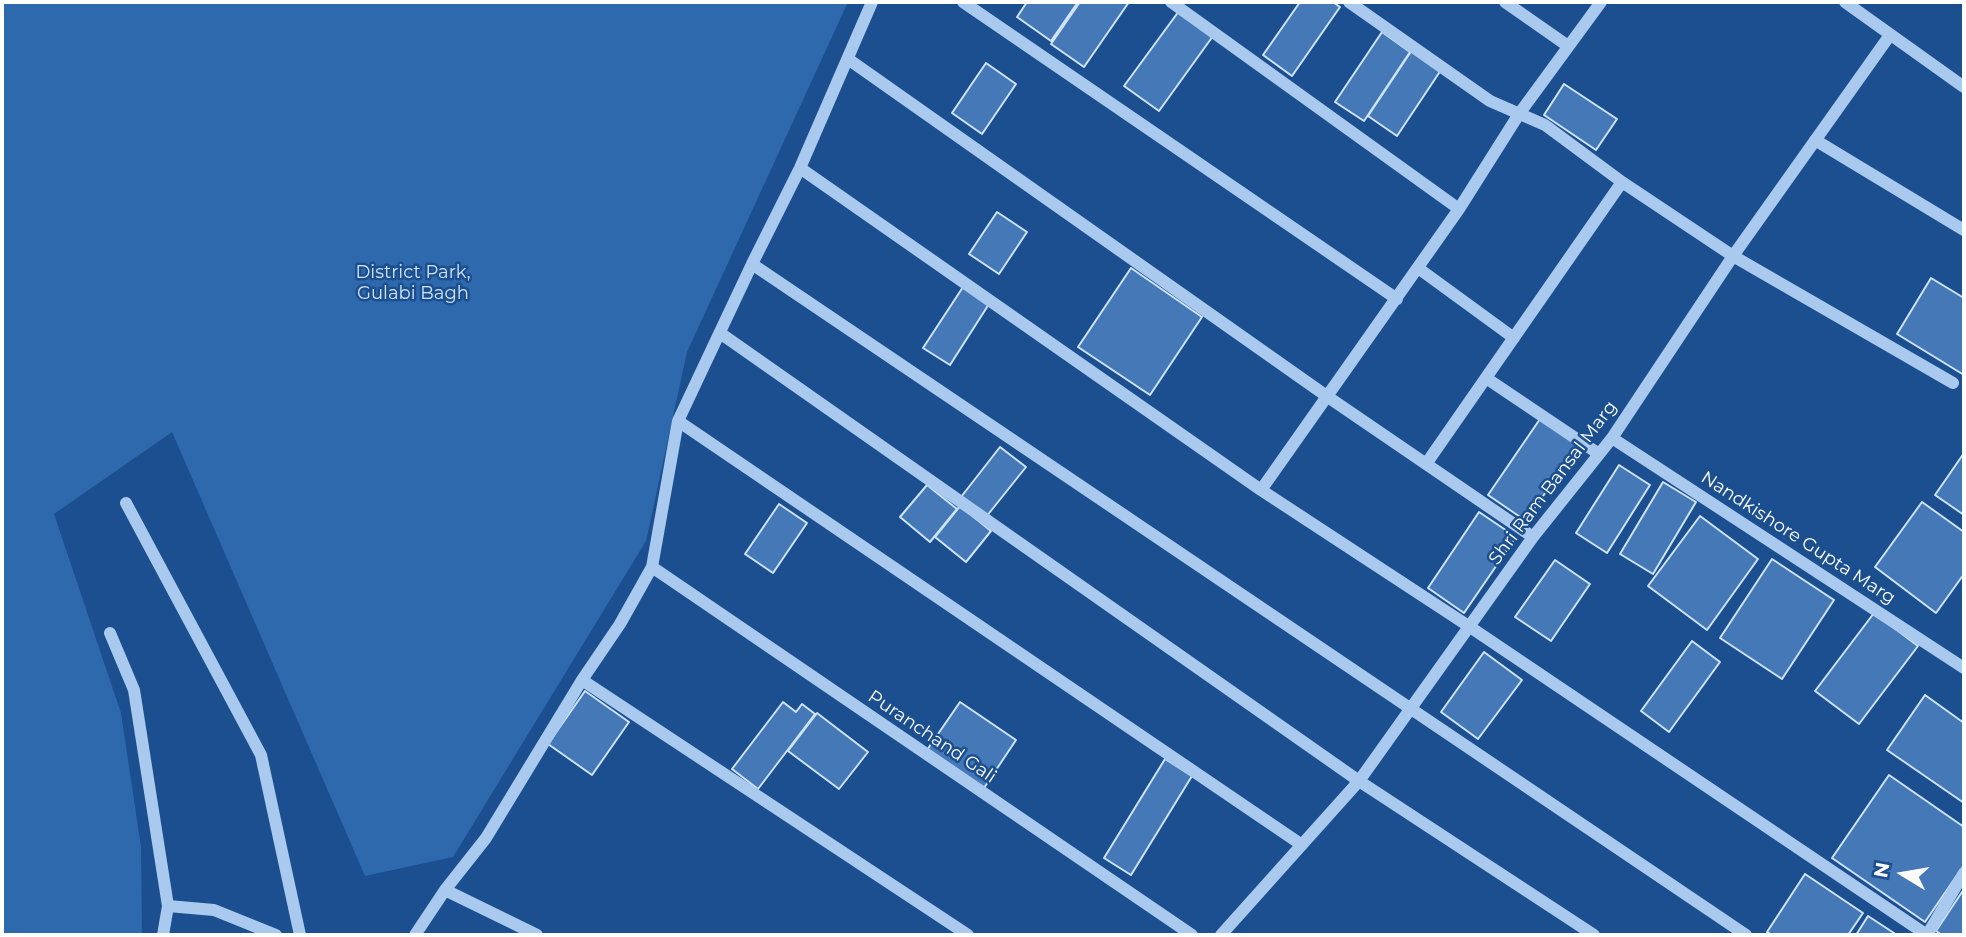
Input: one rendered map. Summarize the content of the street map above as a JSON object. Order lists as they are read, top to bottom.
{
  "streets": {
    "street": ["Shri Ram Bansal Marg", "Nandkishore Gupta Marg", "Puranchand Gali"]
  },
  "crossings": [
    ["Shri Ram Bansal Marg", "Nandkishore Gupta Marg"]
  ],
  "parks": ["District Park, Gulabi Bagh"],
  "north": "left"
}
